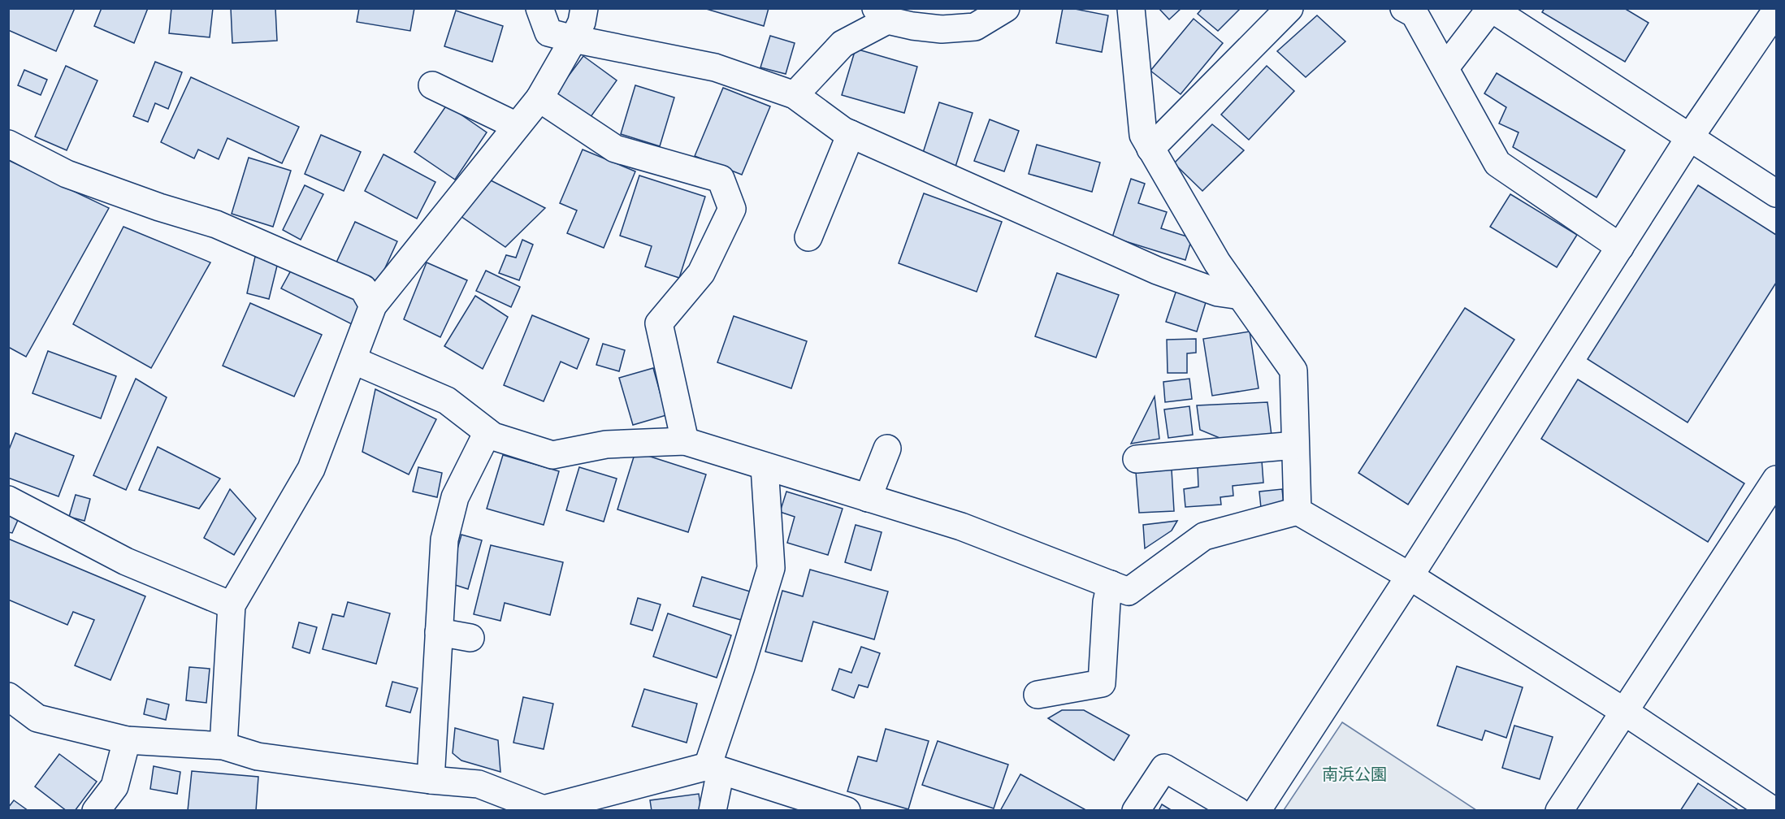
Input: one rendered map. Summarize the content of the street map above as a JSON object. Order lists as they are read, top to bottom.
{
  "parks": ["南浜公園"]
}
